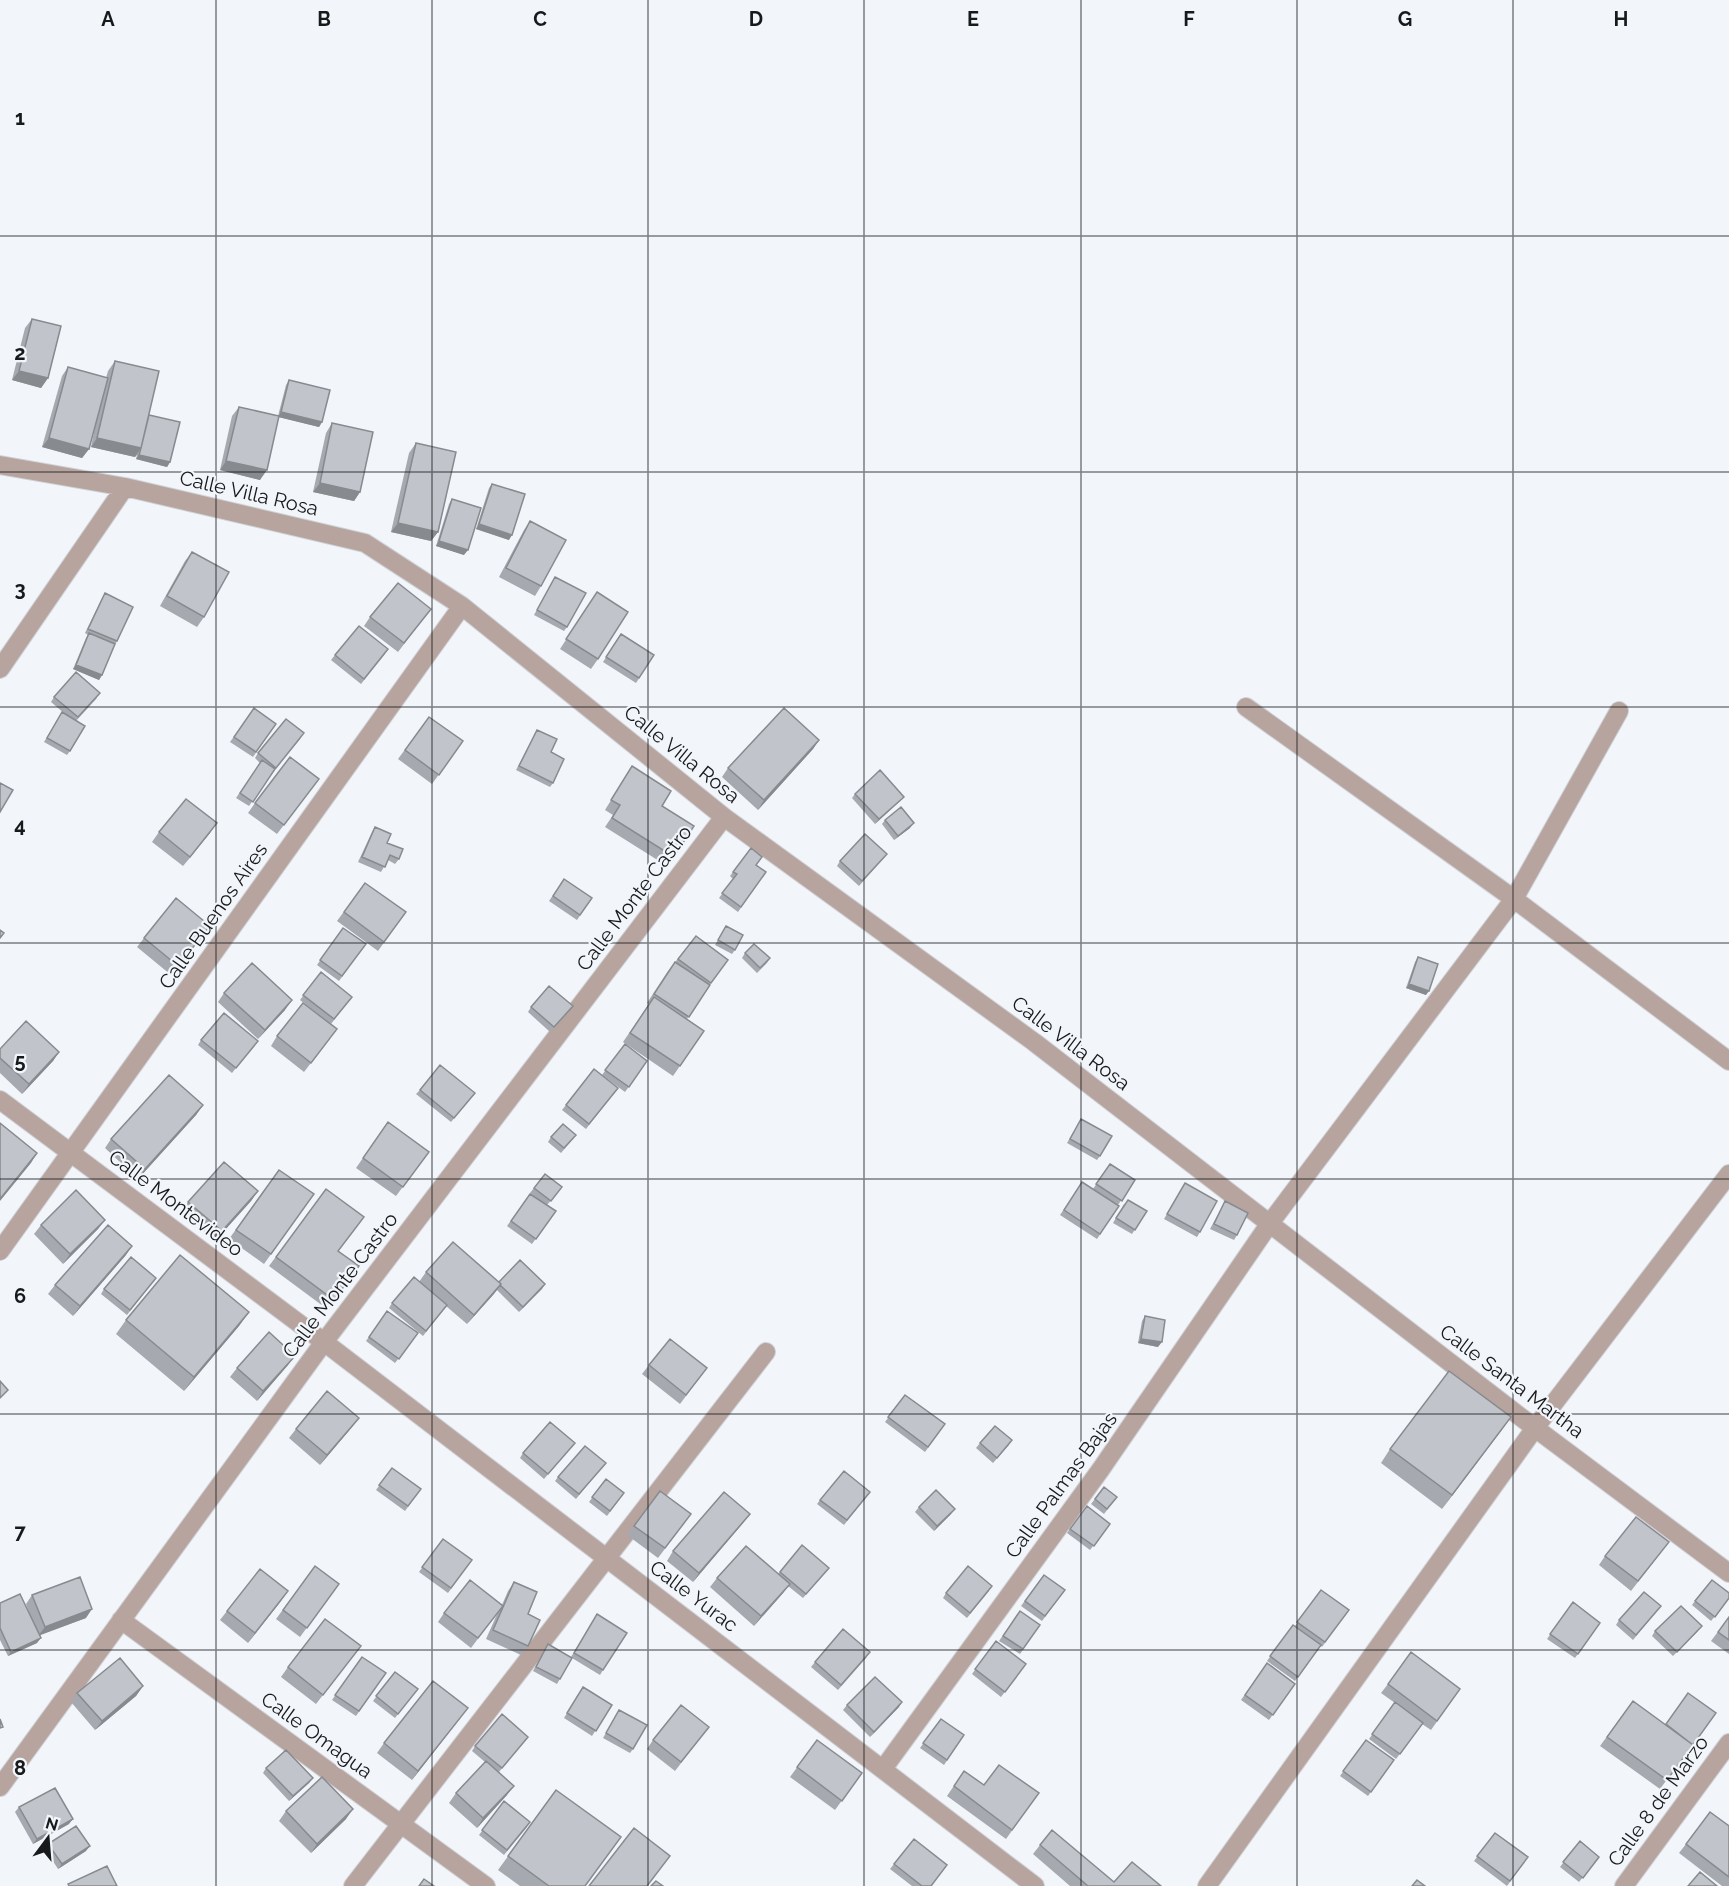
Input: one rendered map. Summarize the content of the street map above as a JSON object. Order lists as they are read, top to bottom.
{
  "streets": {
    "street": [
      "Calle Villa Rosa",
      "Calle Monte Castro",
      "Calle Buenos Aires",
      "Calle Montevideo",
      "Calle Santa Martha",
      "Calle Palmas Bajas",
      "Calle Yurac",
      "Calle Omagua",
      "Calle 8 de Marzo"
    ]
  },
  "crossings": [
    ["Calle Villa Rosa", "Calle Monte Castro"],
    ["Calle Villa Rosa", "Calle Buenos Aires"],
    ["Calle Villa Rosa", "Calle Santa Martha"],
    ["Calle Villa Rosa", "Calle Palmas Bajas"],
    ["Calle Monte Castro", "Calle Montevideo"],
    ["Calle Monte Castro", "Calle Yurac"],
    ["Calle Monte Castro", "Calle Omagua"],
    ["Calle Buenos Aires", "Calle Montevideo"],
    ["Calle Montevideo", "Calle Yurac"],
    ["Calle Santa Martha", "Calle Palmas Bajas"],
    ["Calle Palmas Bajas", "Calle Yurac"]
  ],
  "north": "top",
  "grid": {
    "columns": [
      "A",
      "B",
      "C",
      "D",
      "E",
      "F",
      "G",
      "H"
    ],
    "rows": [
      "1",
      "2",
      "3",
      "4",
      "5",
      "6",
      "7",
      "8"
    ]
  }
}
